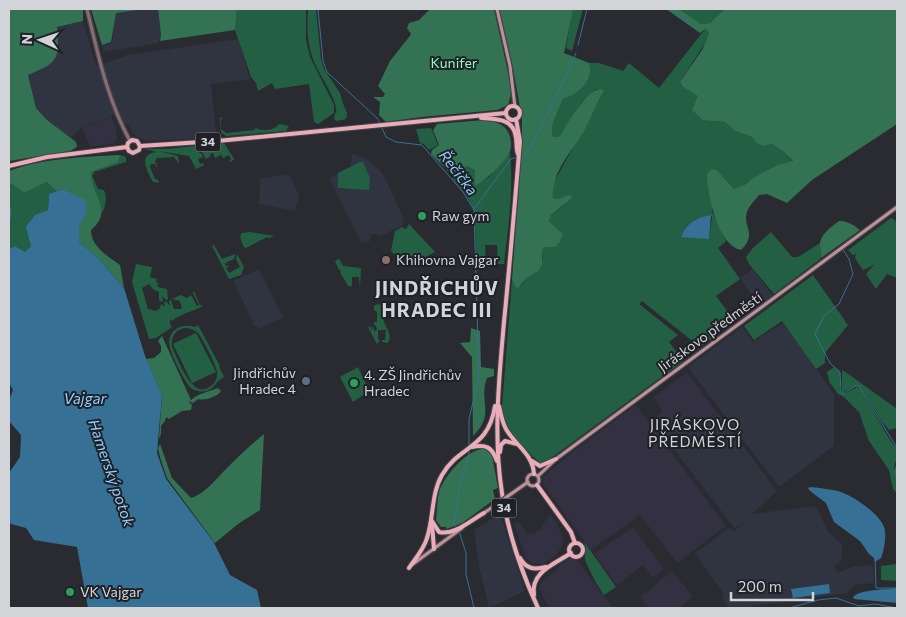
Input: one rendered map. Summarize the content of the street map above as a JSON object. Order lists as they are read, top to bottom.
{
  "streets": {
    "main road": ["34", "Jiráskovo předměstí"]
  },
  "districts": ["JINDŘICHŮV HRADEC III", "JIRÁSKOVO PŘEDMĚSTÍ"],
  "water": ["Řečička", "Vajgar", "Hamerský potok"],
  "parks": ["Kunifer"],
  "places": [
    "Raw gym",
    "Khihovna Vajgar",
    "Jindřichův Hradec 4",
    "4. ZŠ Jindřichův Hradec",
    "VK Vajgar"
  ],
  "scale_bar": "200 m",
  "north": "left"
}
